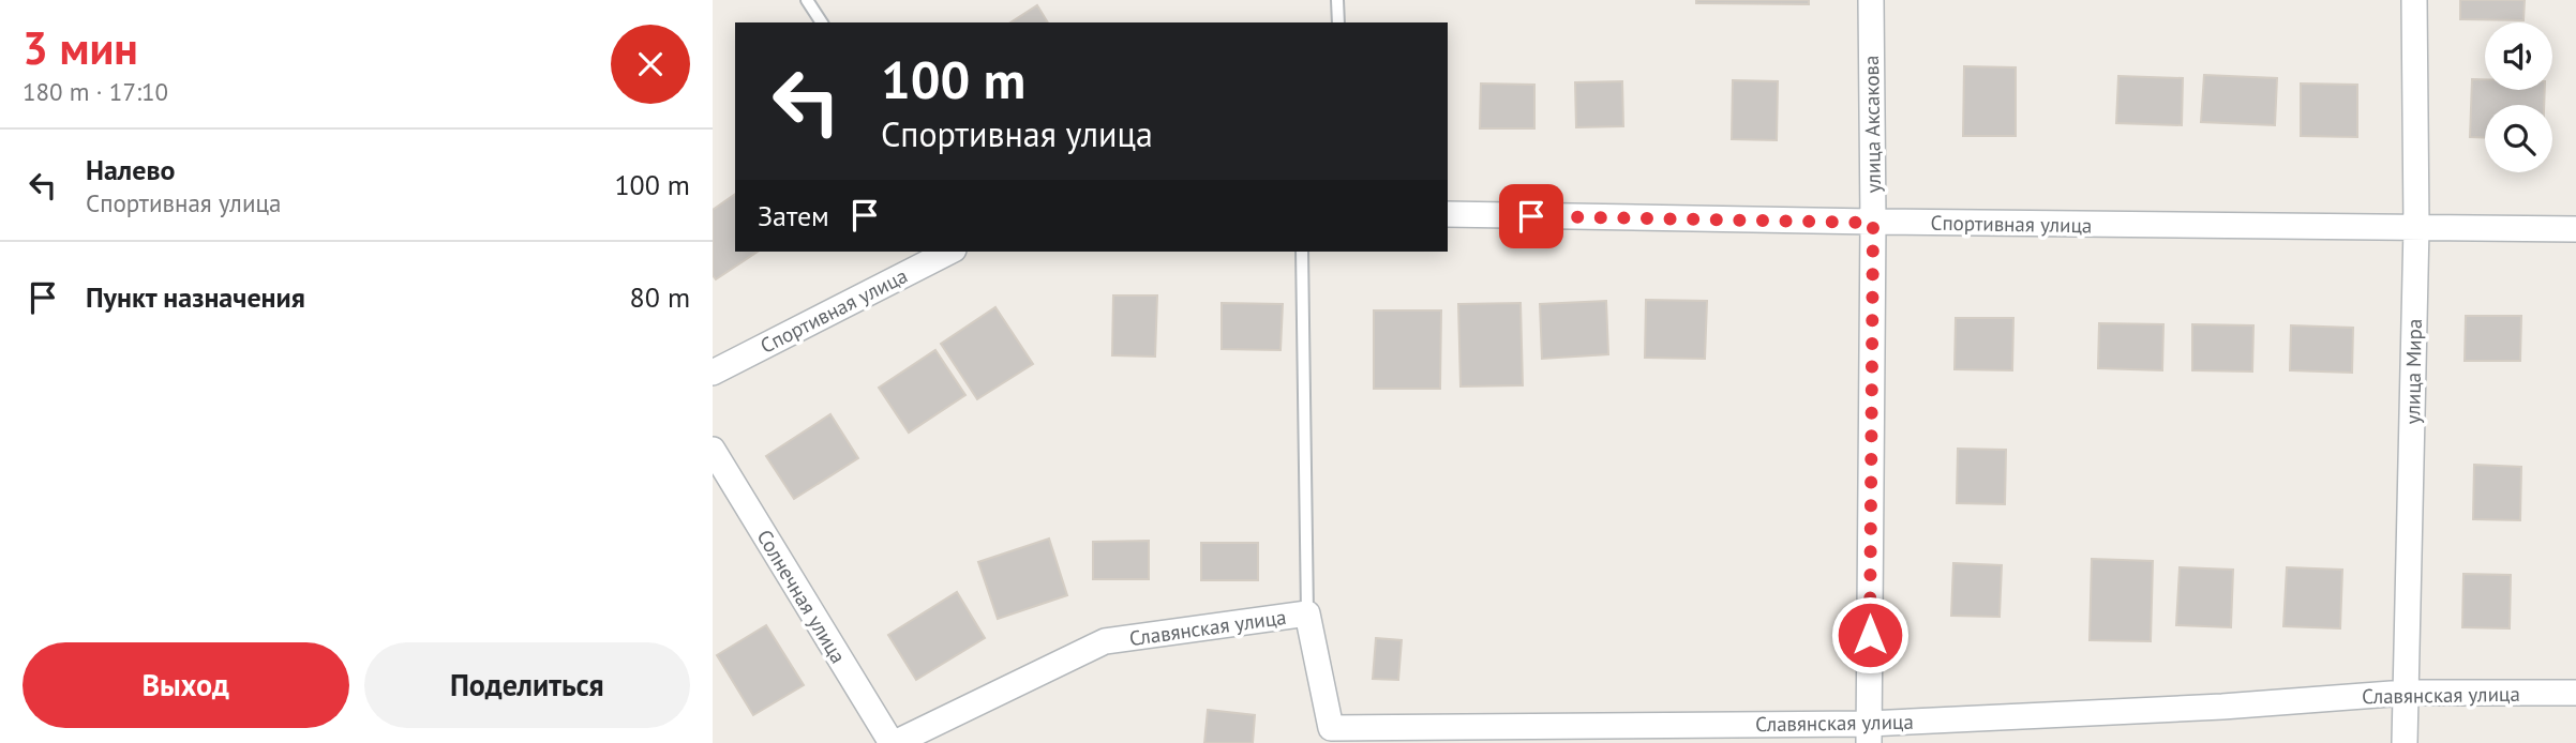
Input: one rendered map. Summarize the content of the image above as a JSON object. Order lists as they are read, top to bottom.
{
  "streets": {
    "street": [
      "улица Аксакова",
      "Спортивная улица",
      "улица Мира",
      "Солнечная улица",
      "Славянская улица"
    ]
  },
  "crossings": [
    ["улица Аксакова", "Спортивная улица"],
    ["улица Аксакова", "Славянская улица"],
    ["Спортивная улица", "улица Мира"],
    ["улица Мира", "Славянская улица"],
    ["Солнечная улица", "Славянская улица"]
  ],
  "page": {
    "heading": ["3 мин", "180 m · 17:10"],
    "turn": ["100 m", "Спортивная улица"],
    "list": [
      {
        "name": "Налево",
        "note": "Спортивная улица",
        "value": "100 m"
      },
      {
        "name": "Пункт назначения",
        "value": "80 m"
      }
    ],
    "then": "Затем",
    "buttons": ["Выход", "Поделиться"]
  }
}
